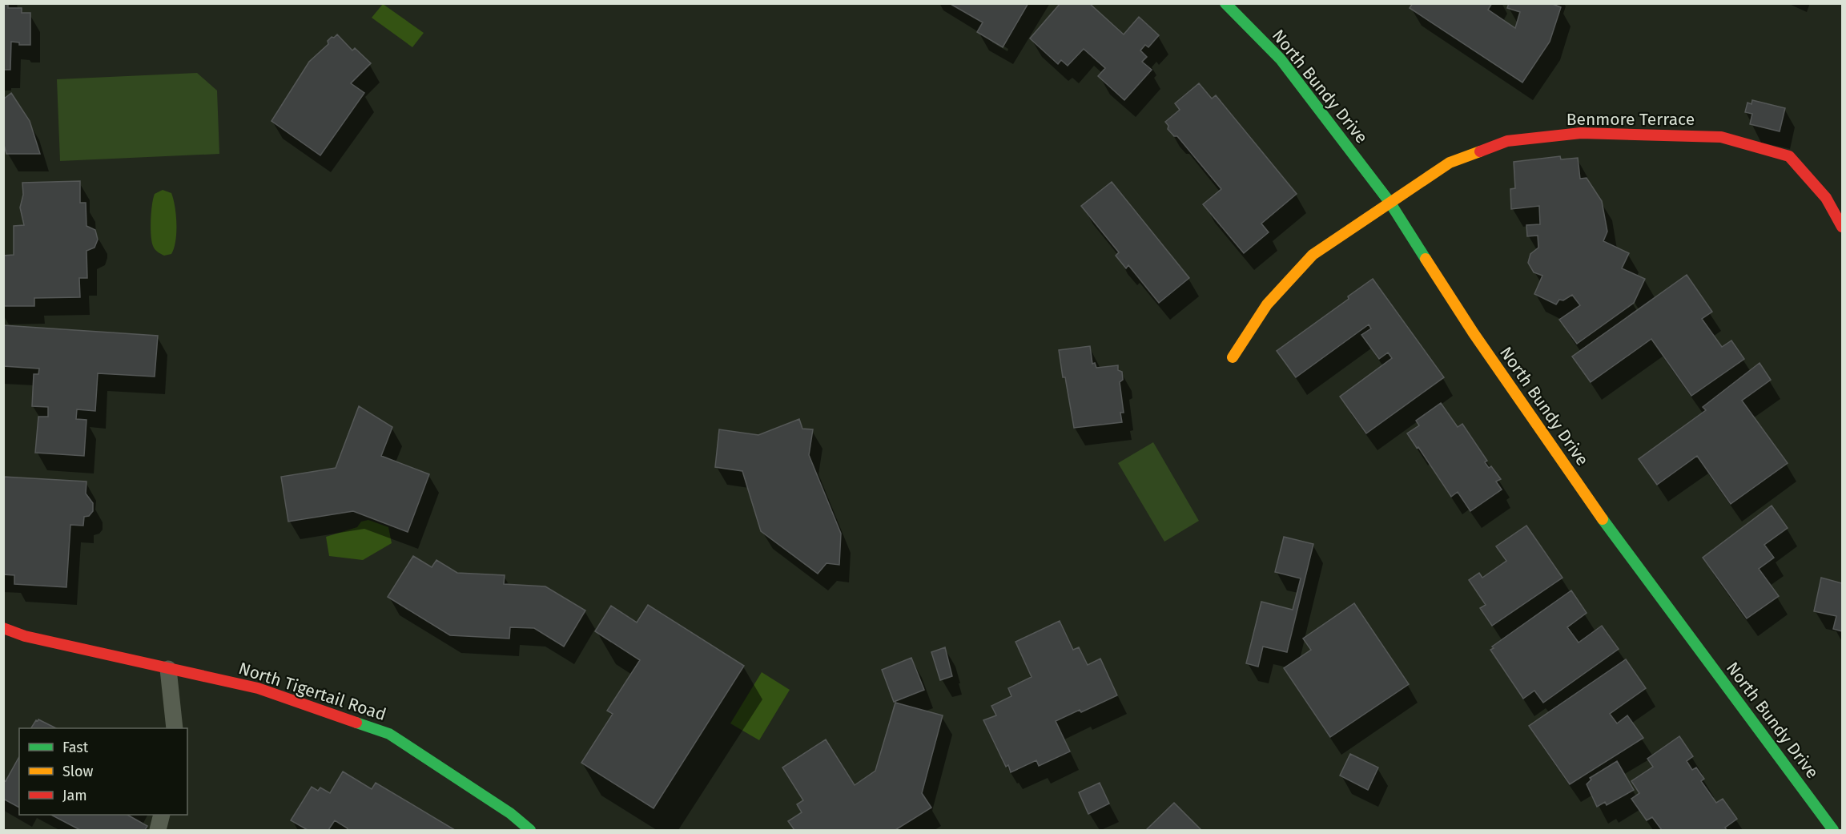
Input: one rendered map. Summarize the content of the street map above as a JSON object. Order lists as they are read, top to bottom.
{
  "streets": {
    "street": ["North Bundy Drive", "Benmore Terrace", "North Tigertail Road"]
  },
  "crossings": [
    ["North Bundy Drive", "Benmore Terrace"]
  ],
  "legend": ["Fast", "Slow", "Jam"]
}
